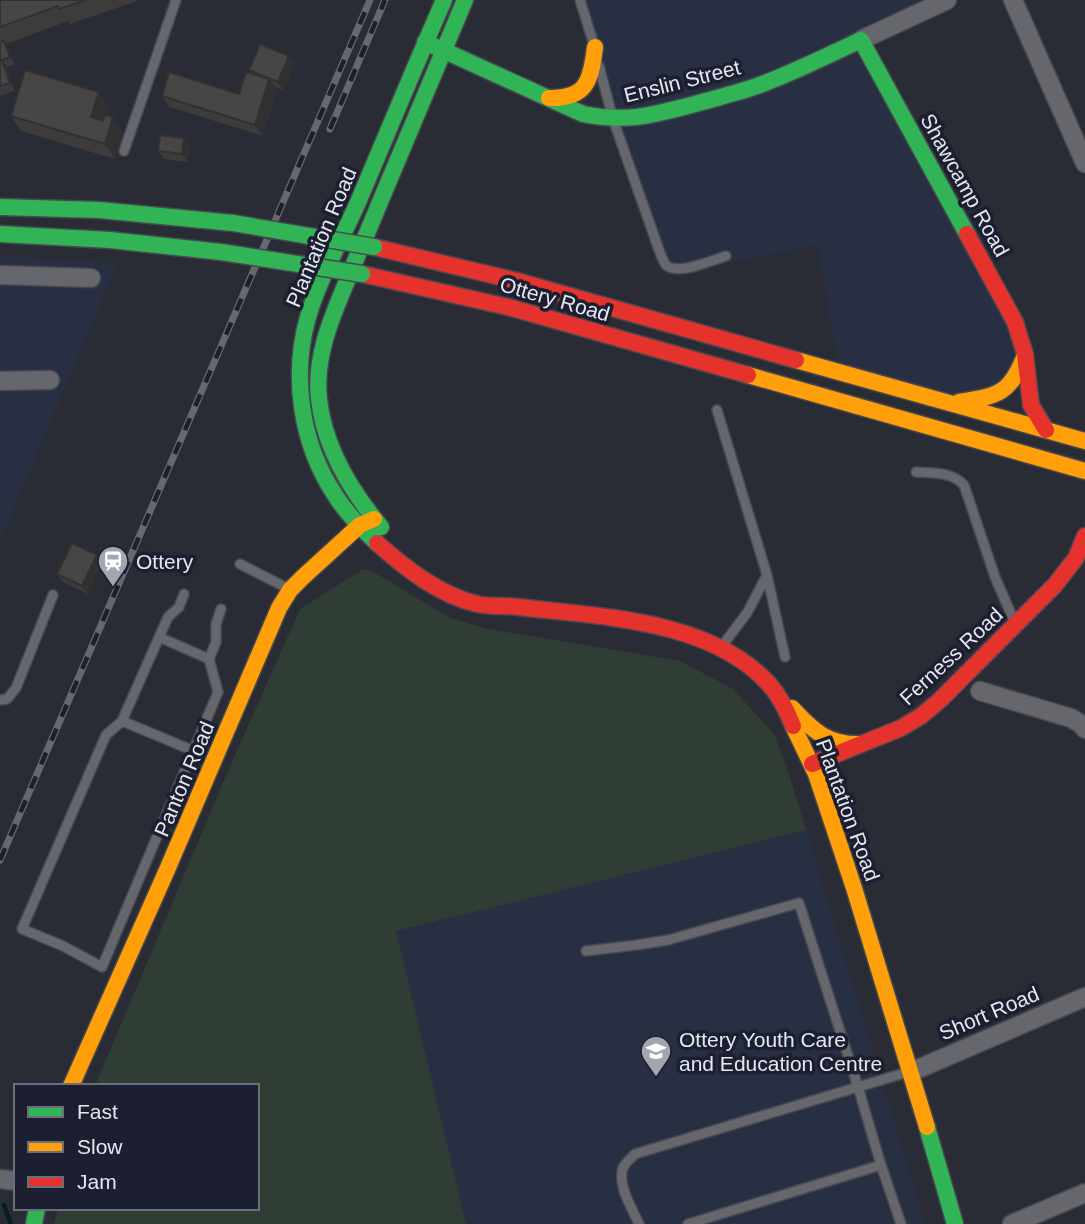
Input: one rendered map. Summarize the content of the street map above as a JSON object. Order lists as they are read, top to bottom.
{
  "streets": {
    "street": [
      "Enslin Street",
      "Shawcamp Road",
      "Plantation Road",
      "Ottery Road",
      "Ferness Road",
      "Panton Road",
      "Short Road"
    ]
  },
  "crossings": [
    ["Enslin Street", "Shawcamp Road"],
    ["Enslin Street", "Plantation Road"],
    ["Shawcamp Road", "Ottery Road"],
    ["Plantation Road", "Ferness Road"],
    ["Plantation Road", "Panton Road"],
    ["Plantation Road", "Short Road"]
  ],
  "places": {
    "station": ["Ottery"],
    "school or university": ["Ottery Youth Care and Education Centre"]
  },
  "legend": ["Fast", "Slow", "Jam"]
}
